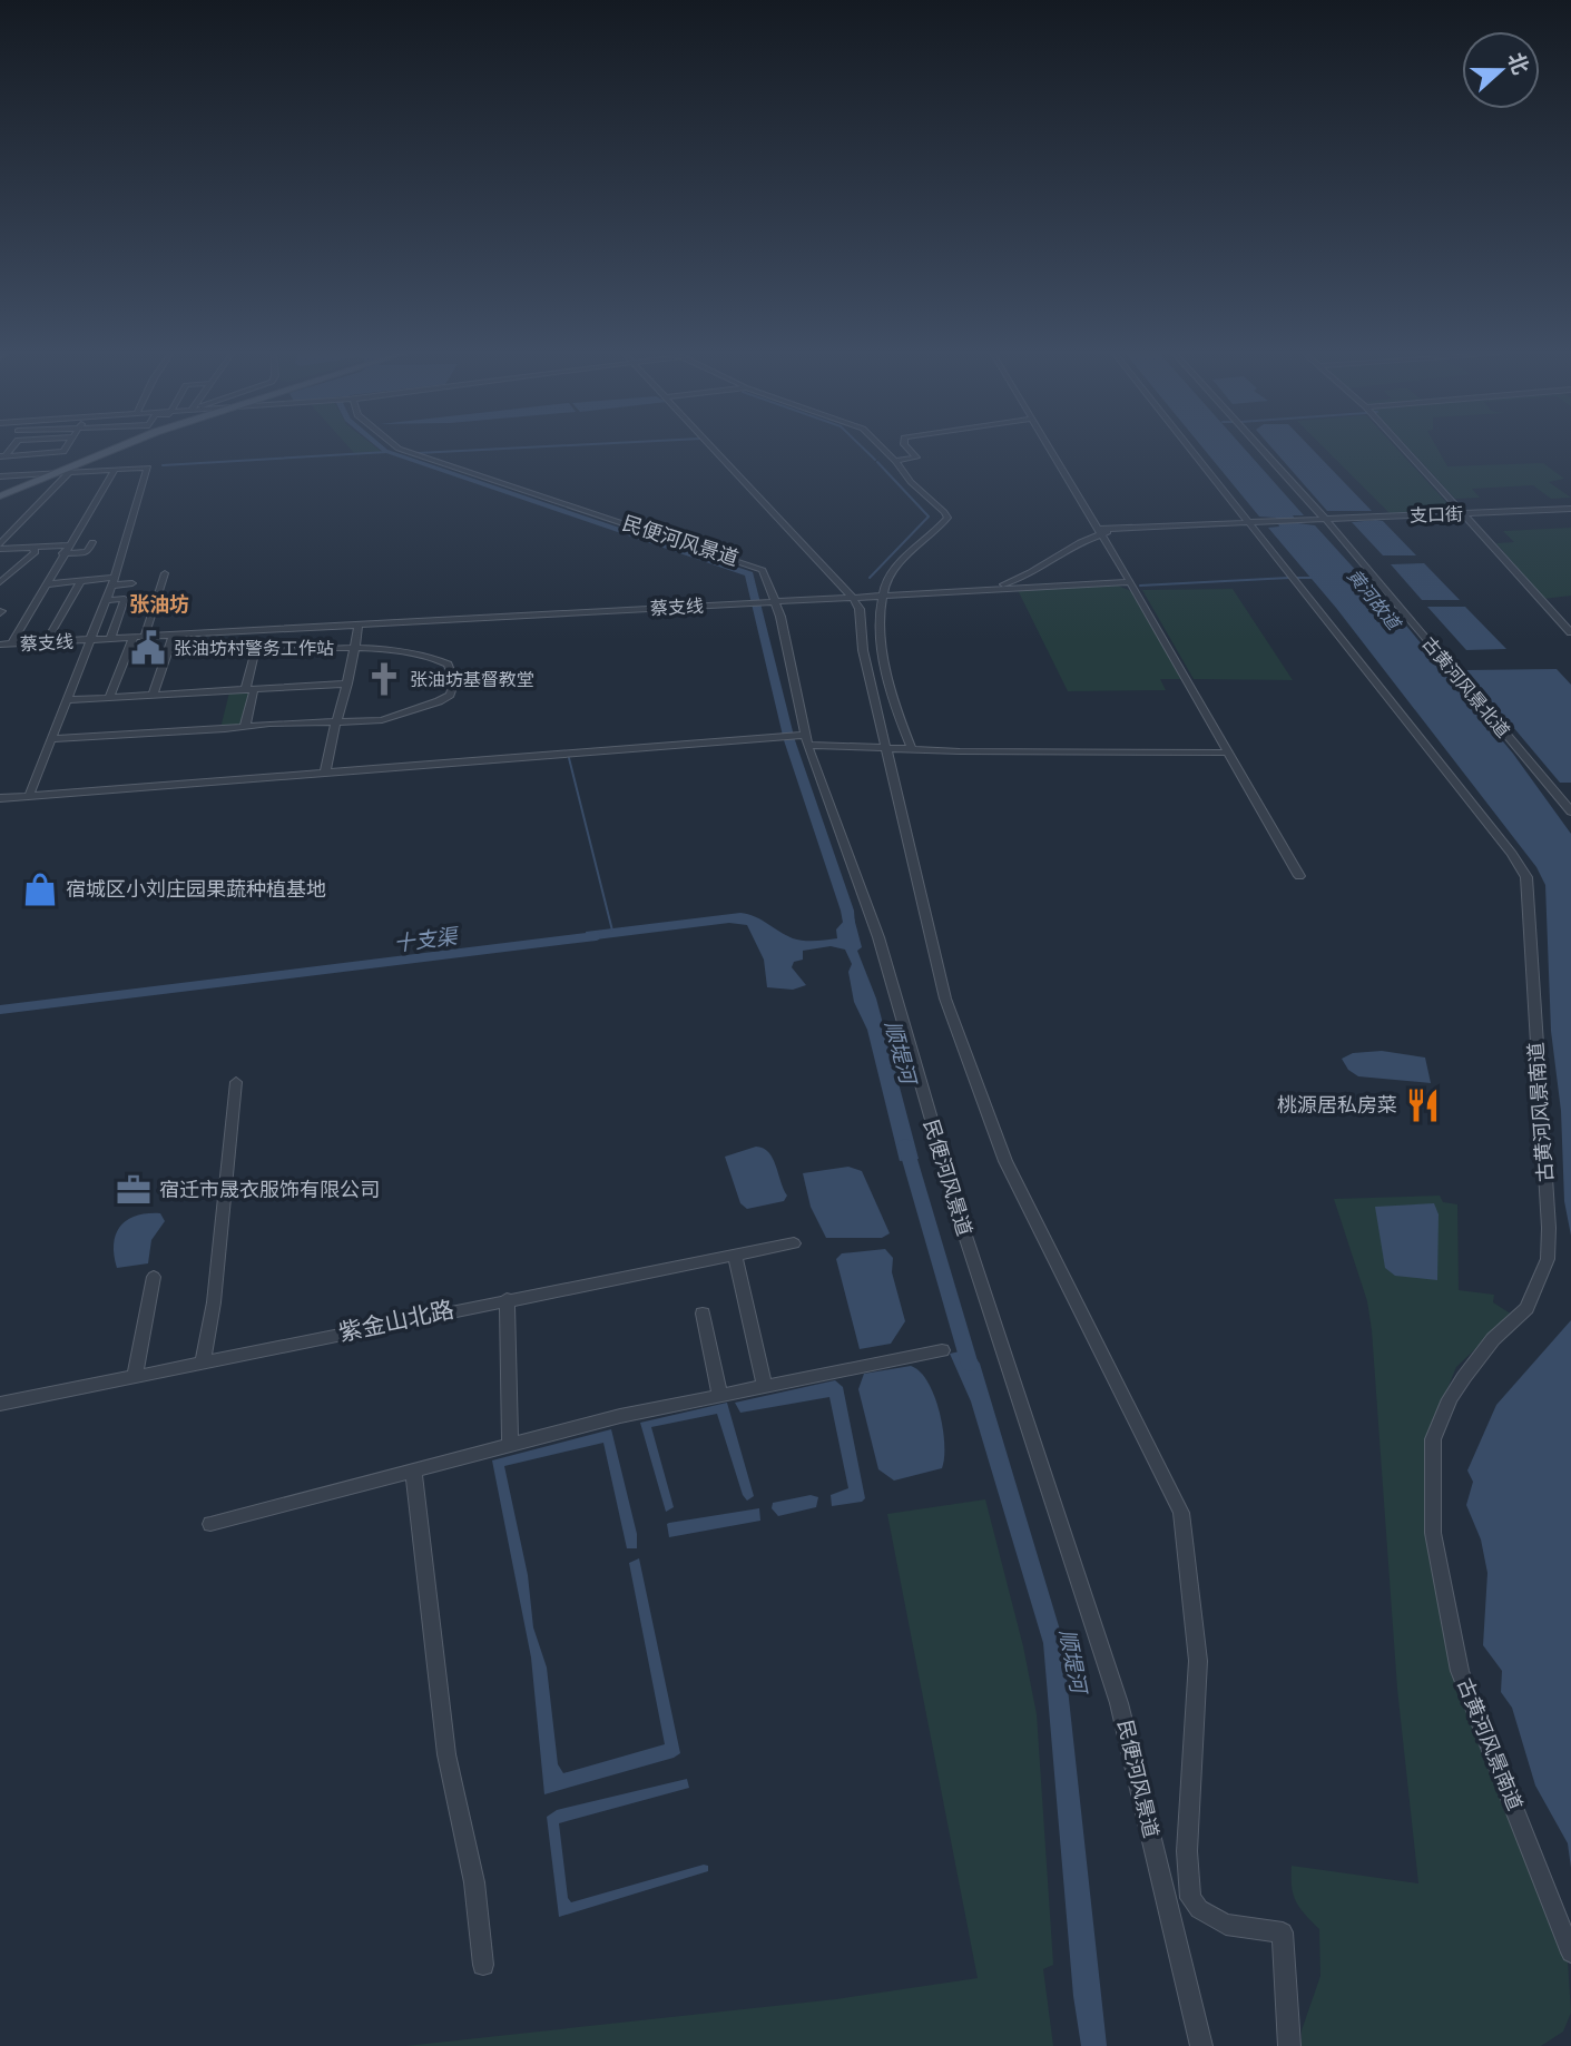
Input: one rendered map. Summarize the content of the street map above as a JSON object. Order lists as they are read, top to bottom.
{
  "streets": {
    "street": [
      "支口街",
      "民便河风景道",
      "蔡支线",
      "古黄河风景北道",
      "古黄河风景南道",
      "紫金山北路"
    ]
  },
  "crossings": [
    ["支口街", "古黄河风景北道"],
    ["支口街", "古黄河风景南道"],
    ["民便河风景道", "蔡支线"]
  ],
  "districts": ["张油坊"],
  "water": ["黄河故道", "十支渠", "顺堤河"],
  "places": {
    "public building": ["张油坊村警务工作站"],
    "church": ["张油坊基督教堂"],
    "shop": ["宿城区小刘庄园果蔬种植基地"],
    "restaurant": ["桃源居私房菜"],
    "office": ["宿迁市晟衣服饰有限公司"]
  },
  "north": "right"
}
